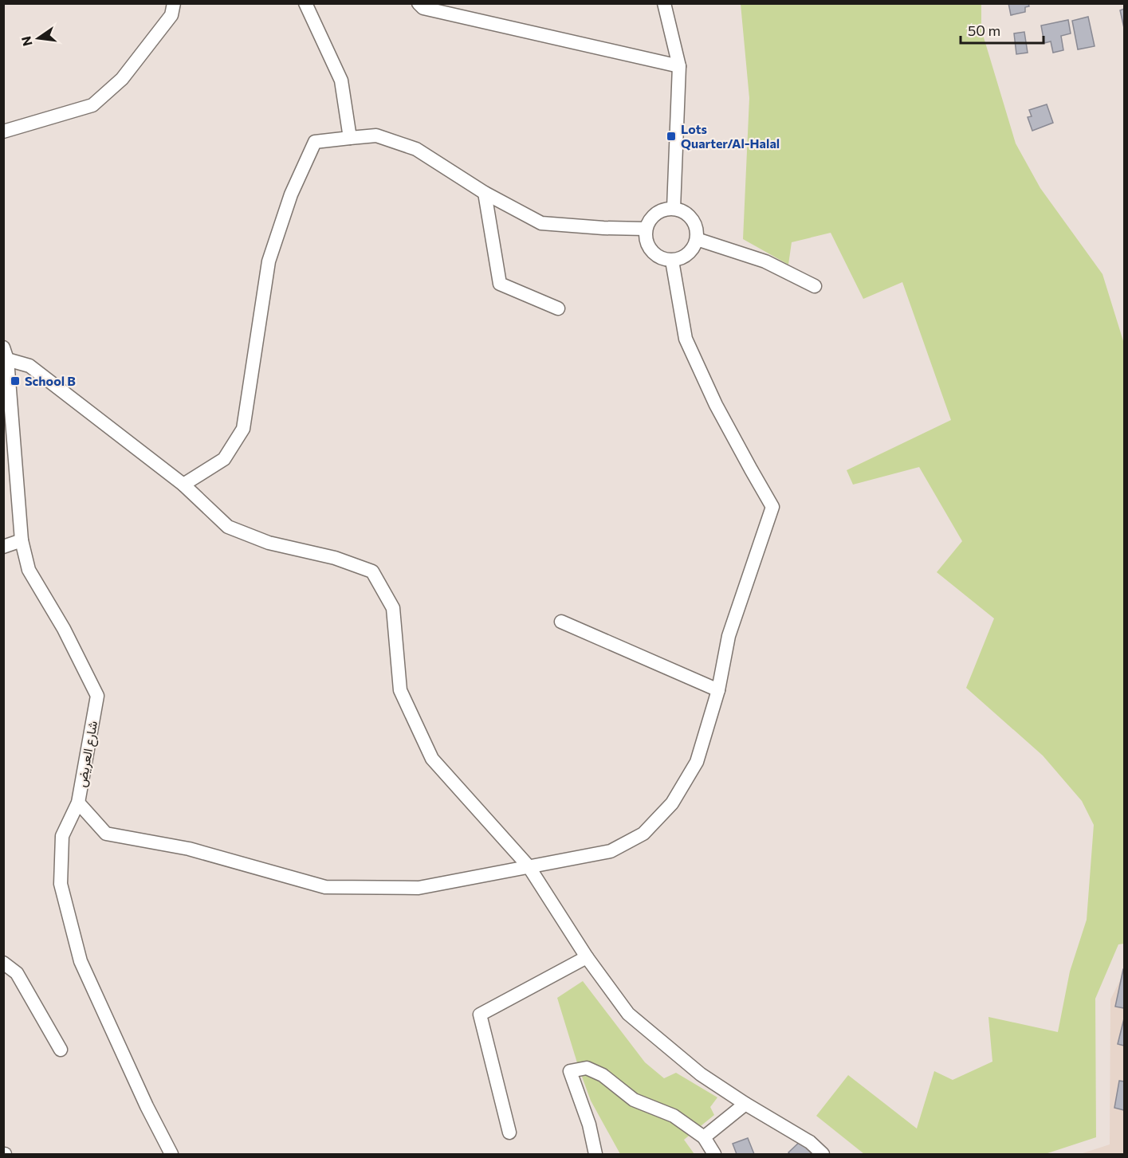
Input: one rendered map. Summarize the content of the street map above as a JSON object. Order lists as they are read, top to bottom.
{
  "streets": {
    "street": ["شارع العريض"]
  },
  "places": {
    "transit": ["Lots Quarter/Al-Halal", "School B"]
  },
  "scale_bar": "50 m",
  "north": "left"
}
